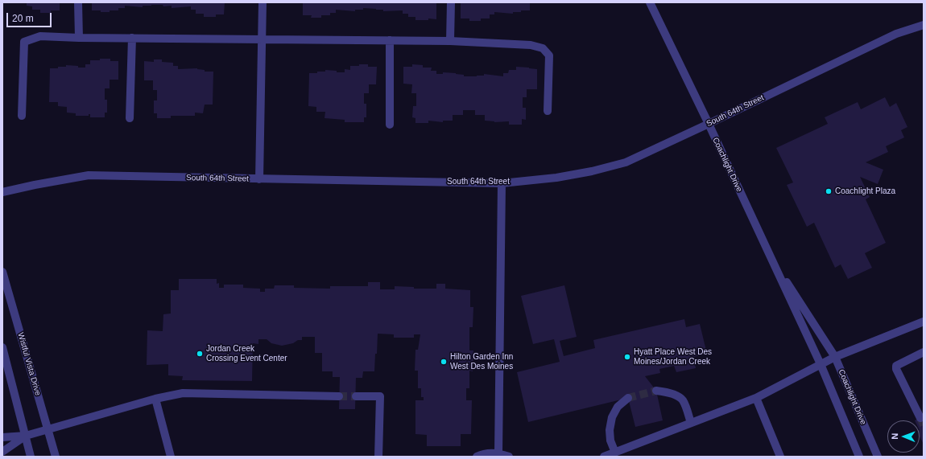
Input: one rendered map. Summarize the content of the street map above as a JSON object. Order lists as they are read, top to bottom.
{
  "streets": {
    "street": ["South 64th Street", "Coachlight Drive", "Wistful Vista Drive"]
  },
  "crossings": [
    ["South 64th Street", "Coachlight Drive"]
  ],
  "places": [
    "Coachlight Plaza",
    "Jordan Creek Crossing Event Center",
    "Hyatt Place West Des Moines/Jordan Creek",
    "Hilton Garden Inn West Des Moines"
  ],
  "scale_bar": "20 m",
  "north": "left"
}
